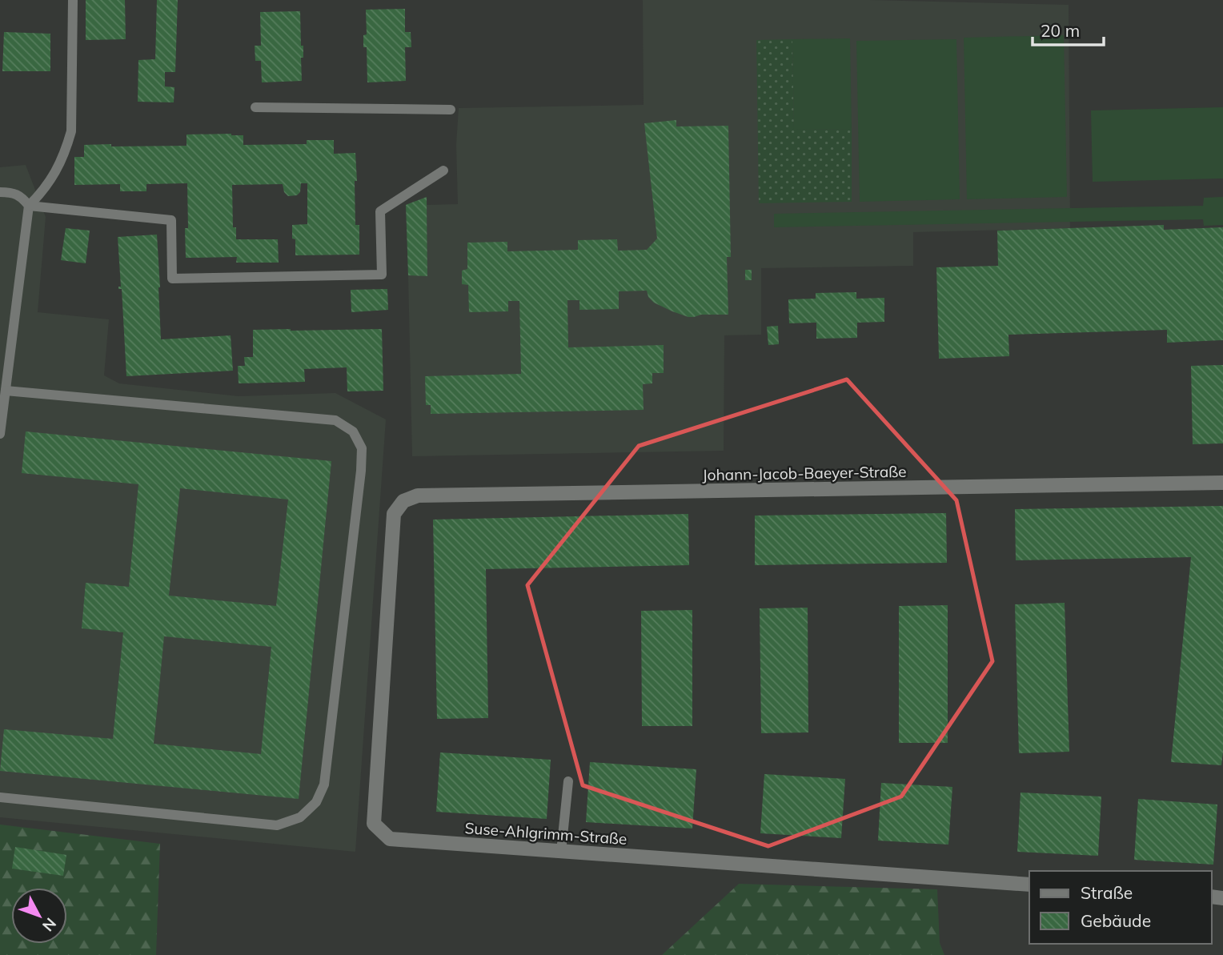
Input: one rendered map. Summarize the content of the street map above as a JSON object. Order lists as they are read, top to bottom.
{
  "streets": {
    "street": ["Johann-Jacob-Baeyer-Straße", "Suse-Ahlgrimm-Straße"]
  },
  "crossings": [
    ["Johann-Jacob-Baeyer-Straße", "Suse-Ahlgrimm-Straße"]
  ],
  "legend": ["Straße", "Gebäude"],
  "scale_bar": "20 m",
  "north": "bottom right"
}
